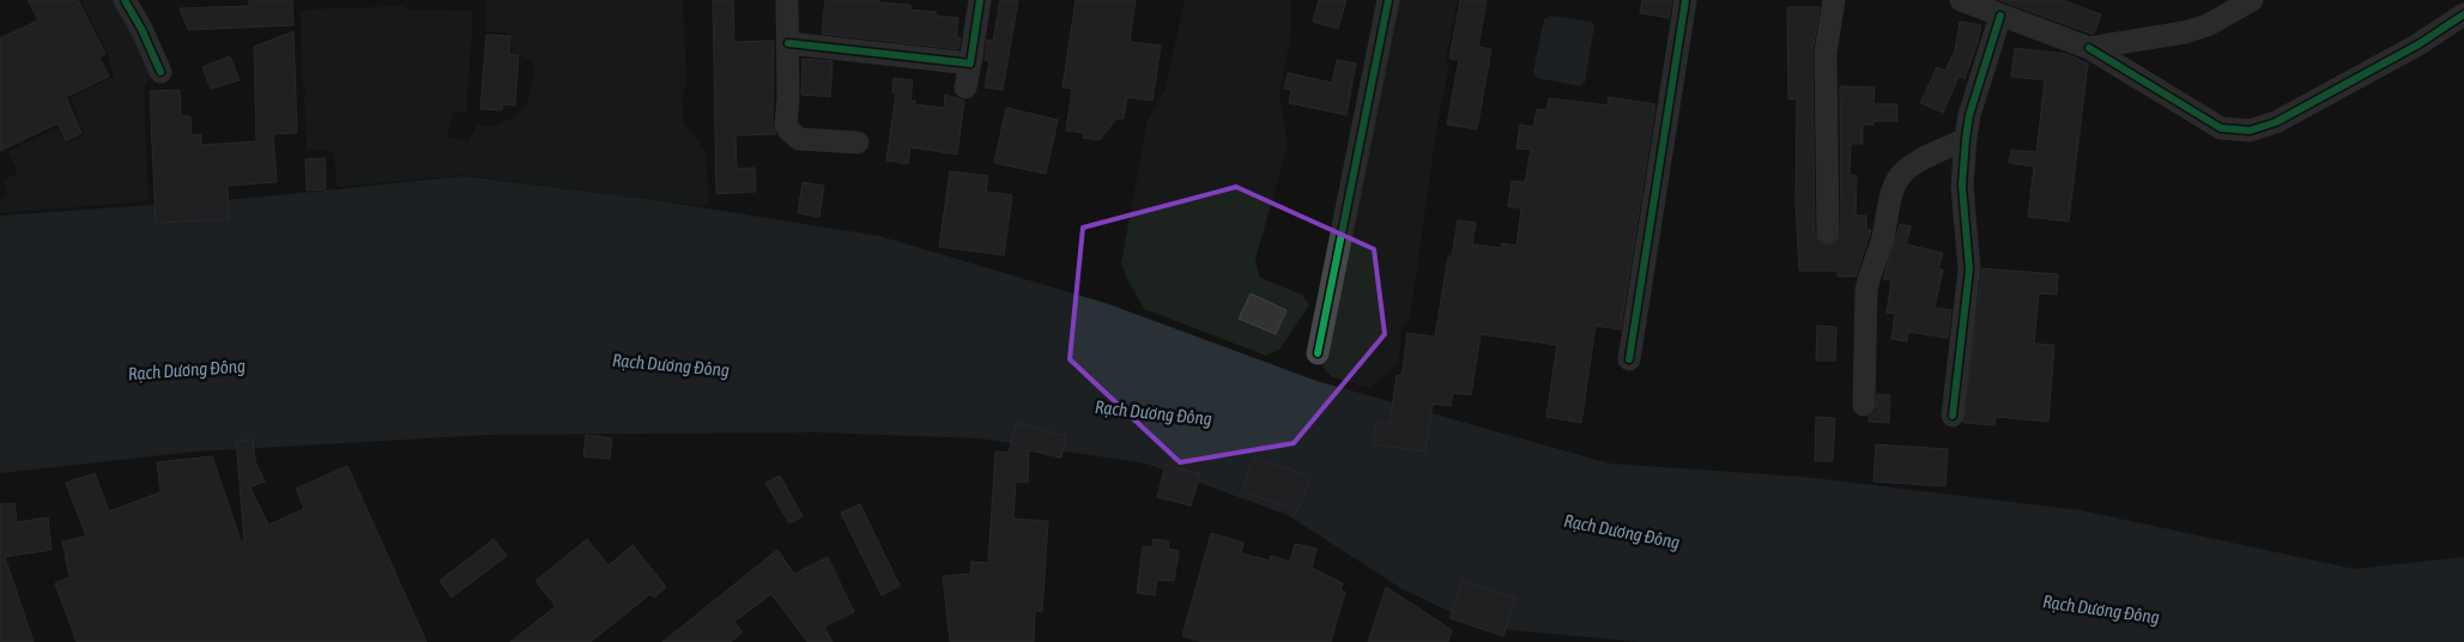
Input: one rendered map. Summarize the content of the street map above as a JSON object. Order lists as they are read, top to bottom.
{
  "water": ["Rạch Dương Đông"]
}
